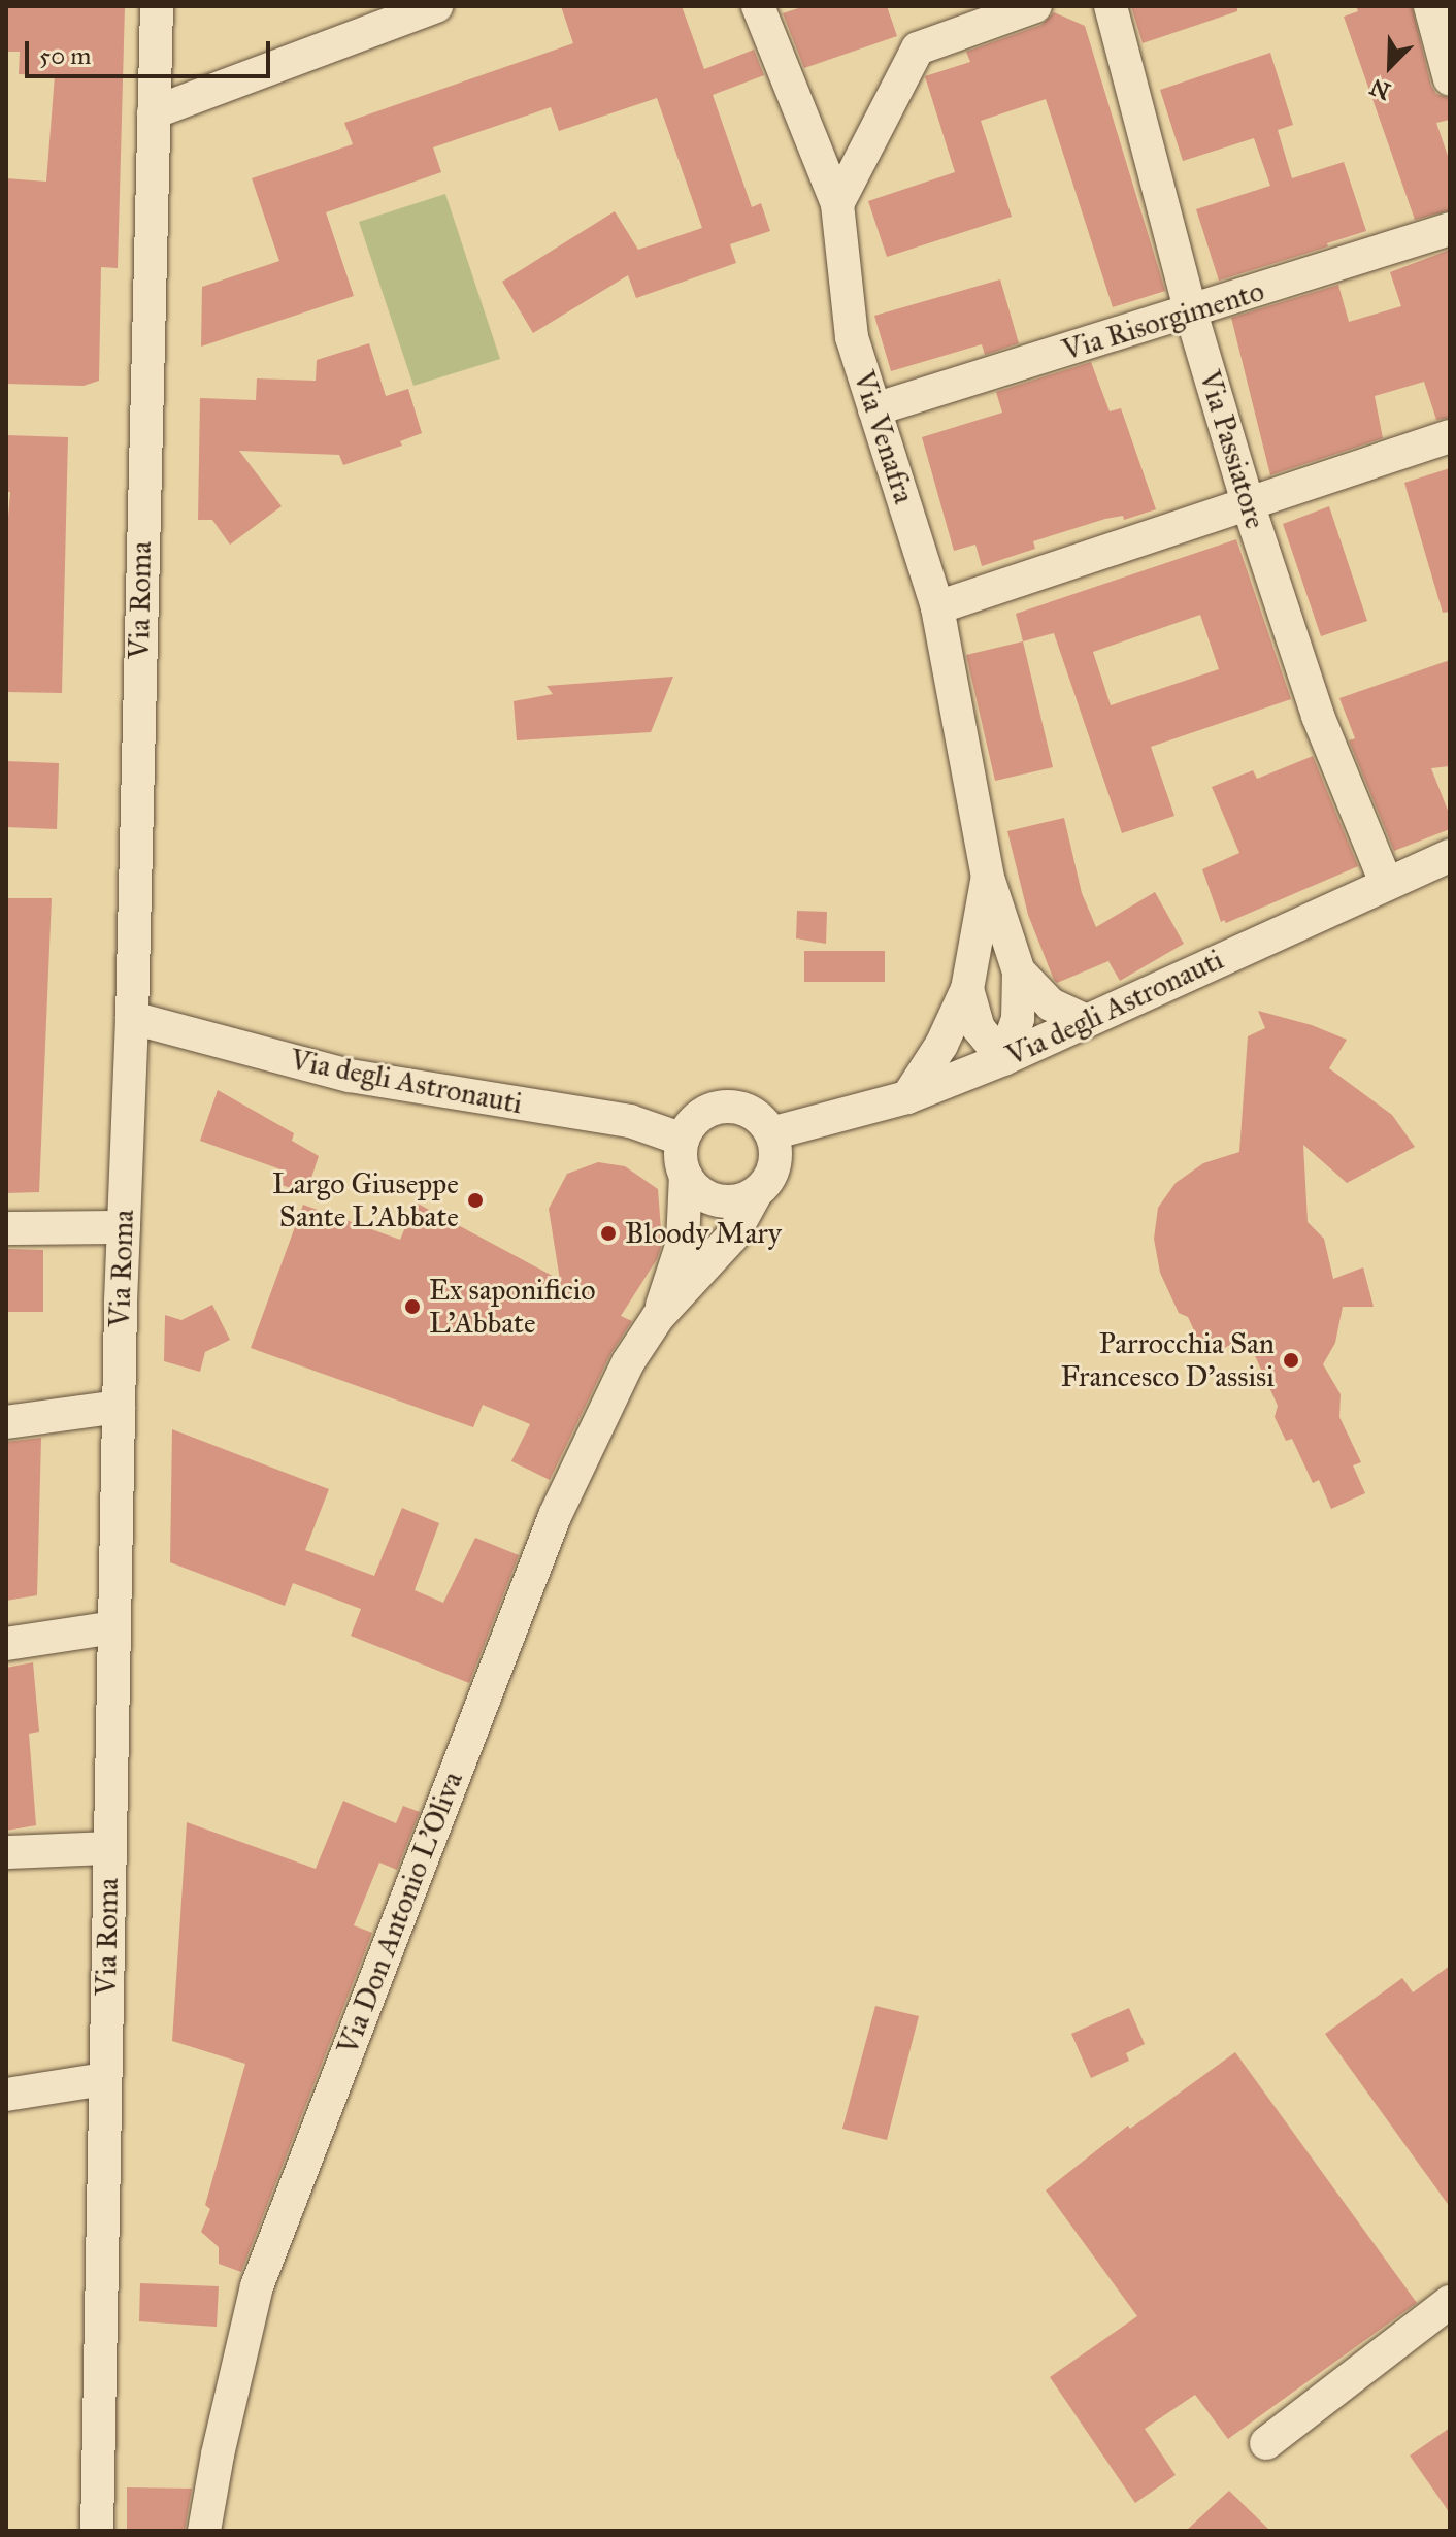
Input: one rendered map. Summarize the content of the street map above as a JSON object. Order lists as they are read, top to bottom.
{
  "streets": {
    "street": [
      "Via Risorgimento",
      "Via Venafra",
      "Via Passiatore",
      "Via Roma",
      "Via degli Astronauti",
      "Via Don Antonio L'Oliva"
    ]
  },
  "crossings": [
    ["Via Risorgimento", "Via Venafra"],
    ["Via Risorgimento", "Via Passiatore"],
    ["Via Venafra", "Via degli Astronauti"],
    ["Via Passiatore", "Via degli Astronauti"],
    ["Via Roma", "Via degli Astronauti"],
    ["Via degli Astronauti", "Via Don Antonio L'Oliva"]
  ],
  "places": [
    "Largo Giuseppe Sante L'Abbate",
    "Bloody Mary",
    "Ex saponificio L'Abbate",
    "Parrocchia San Francesco D'assisi"
  ],
  "scale_bar": "50 m",
  "north": "bottom left"
}
